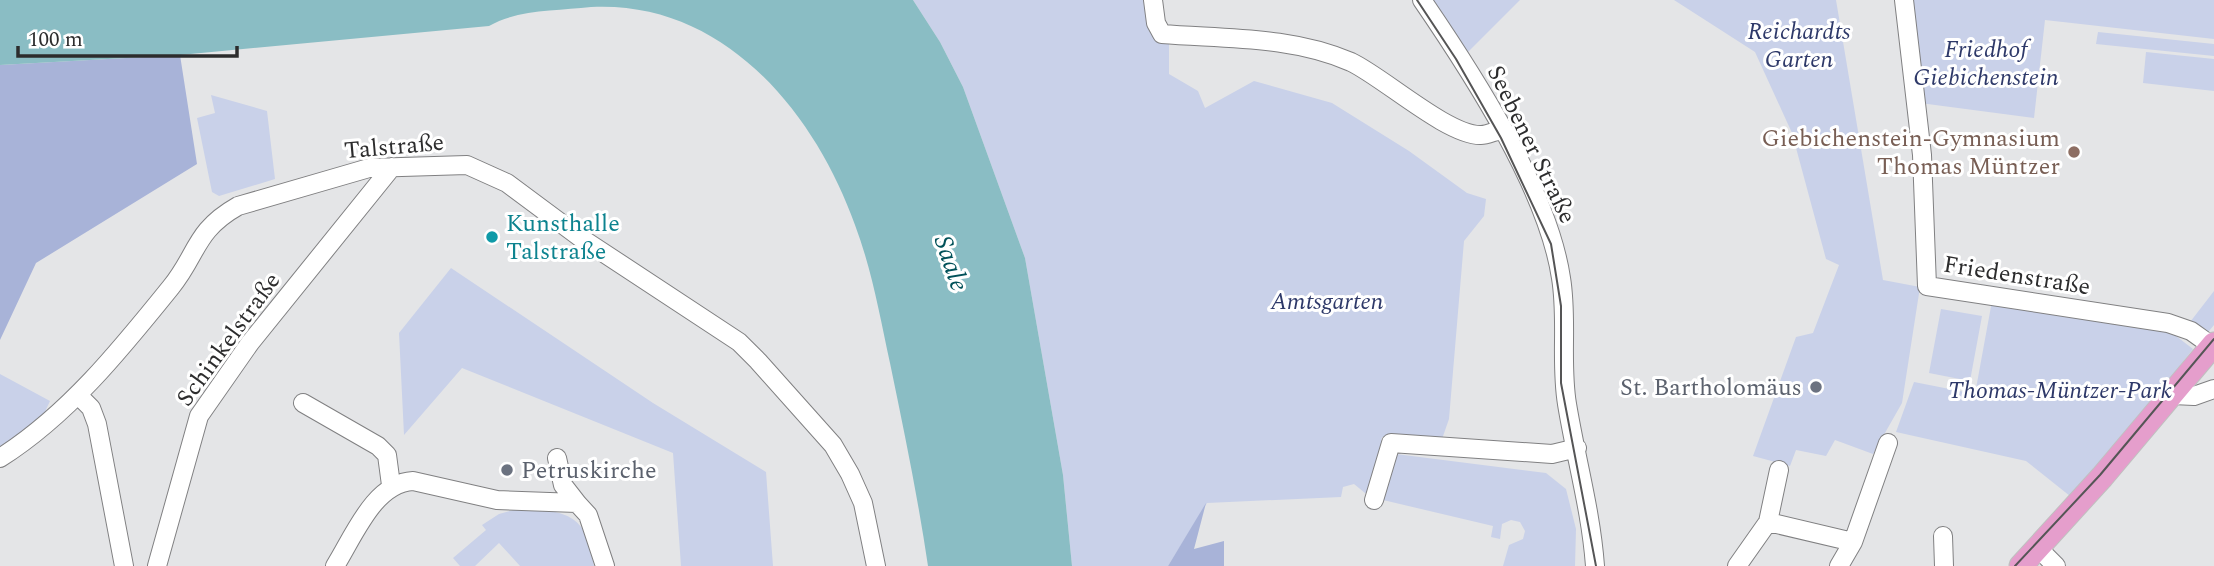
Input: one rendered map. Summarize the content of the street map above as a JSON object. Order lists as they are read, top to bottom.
{
  "streets": {
    "street": [
      "Seebener Straße",
      "Talstraße",
      "Friedenstraße",
      "Schinkelstraße"
    ]
  },
  "crossings": [
    ["Talstraße", "Schinkelstraße"]
  ],
  "water": ["Saale"],
  "parks": [
    "Reichardts Garten",
    "Friedhof Giebichenstein",
    "Amtsgarten",
    "Thomas-Müntzer-Park"
  ],
  "places": [
    "Giebichenstein-Gymnasium Thomas Müntzer",
    "Kunsthalle Talstraße",
    "St. Bartholomäus",
    "Petruskirche"
  ],
  "scale_bar": "100 m"
}
